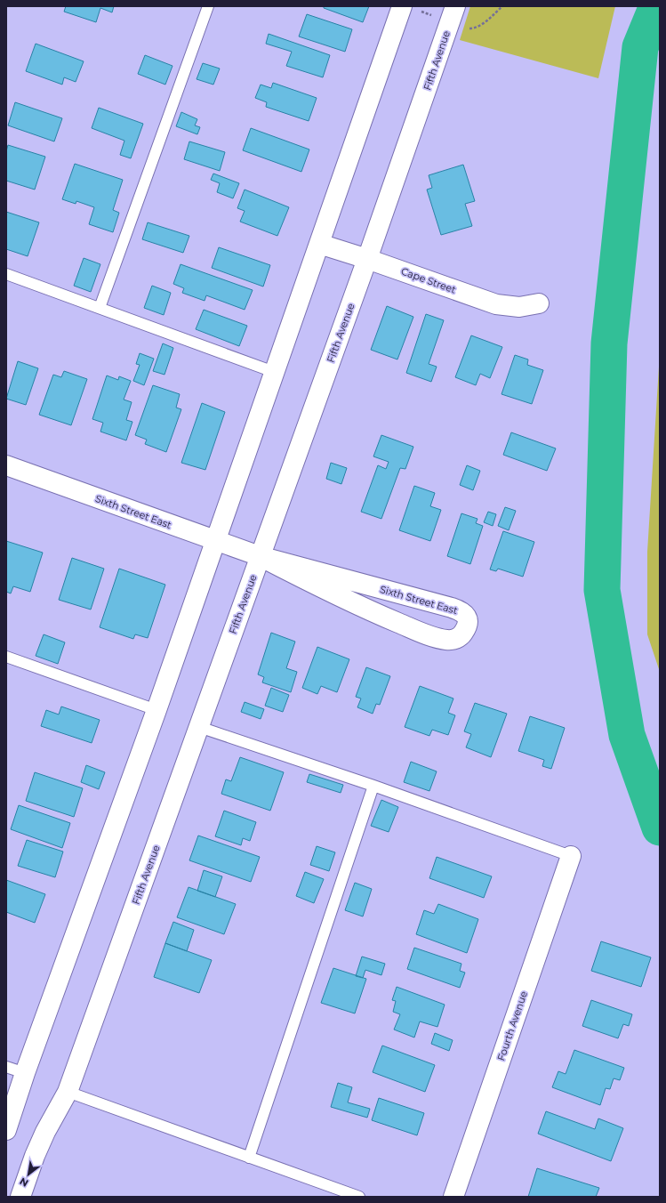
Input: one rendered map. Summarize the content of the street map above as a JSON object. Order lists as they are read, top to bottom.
{
  "streets": {
    "street": [
      "Fifth Avenue",
      "Cape Street",
      "Sixth Street East",
      "Fourth Avenue"
    ]
  },
  "crossings": [
    ["Fifth Avenue", "Cape Street"],
    ["Fifth Avenue", "Sixth Street East"]
  ],
  "north": "bottom left"
}
